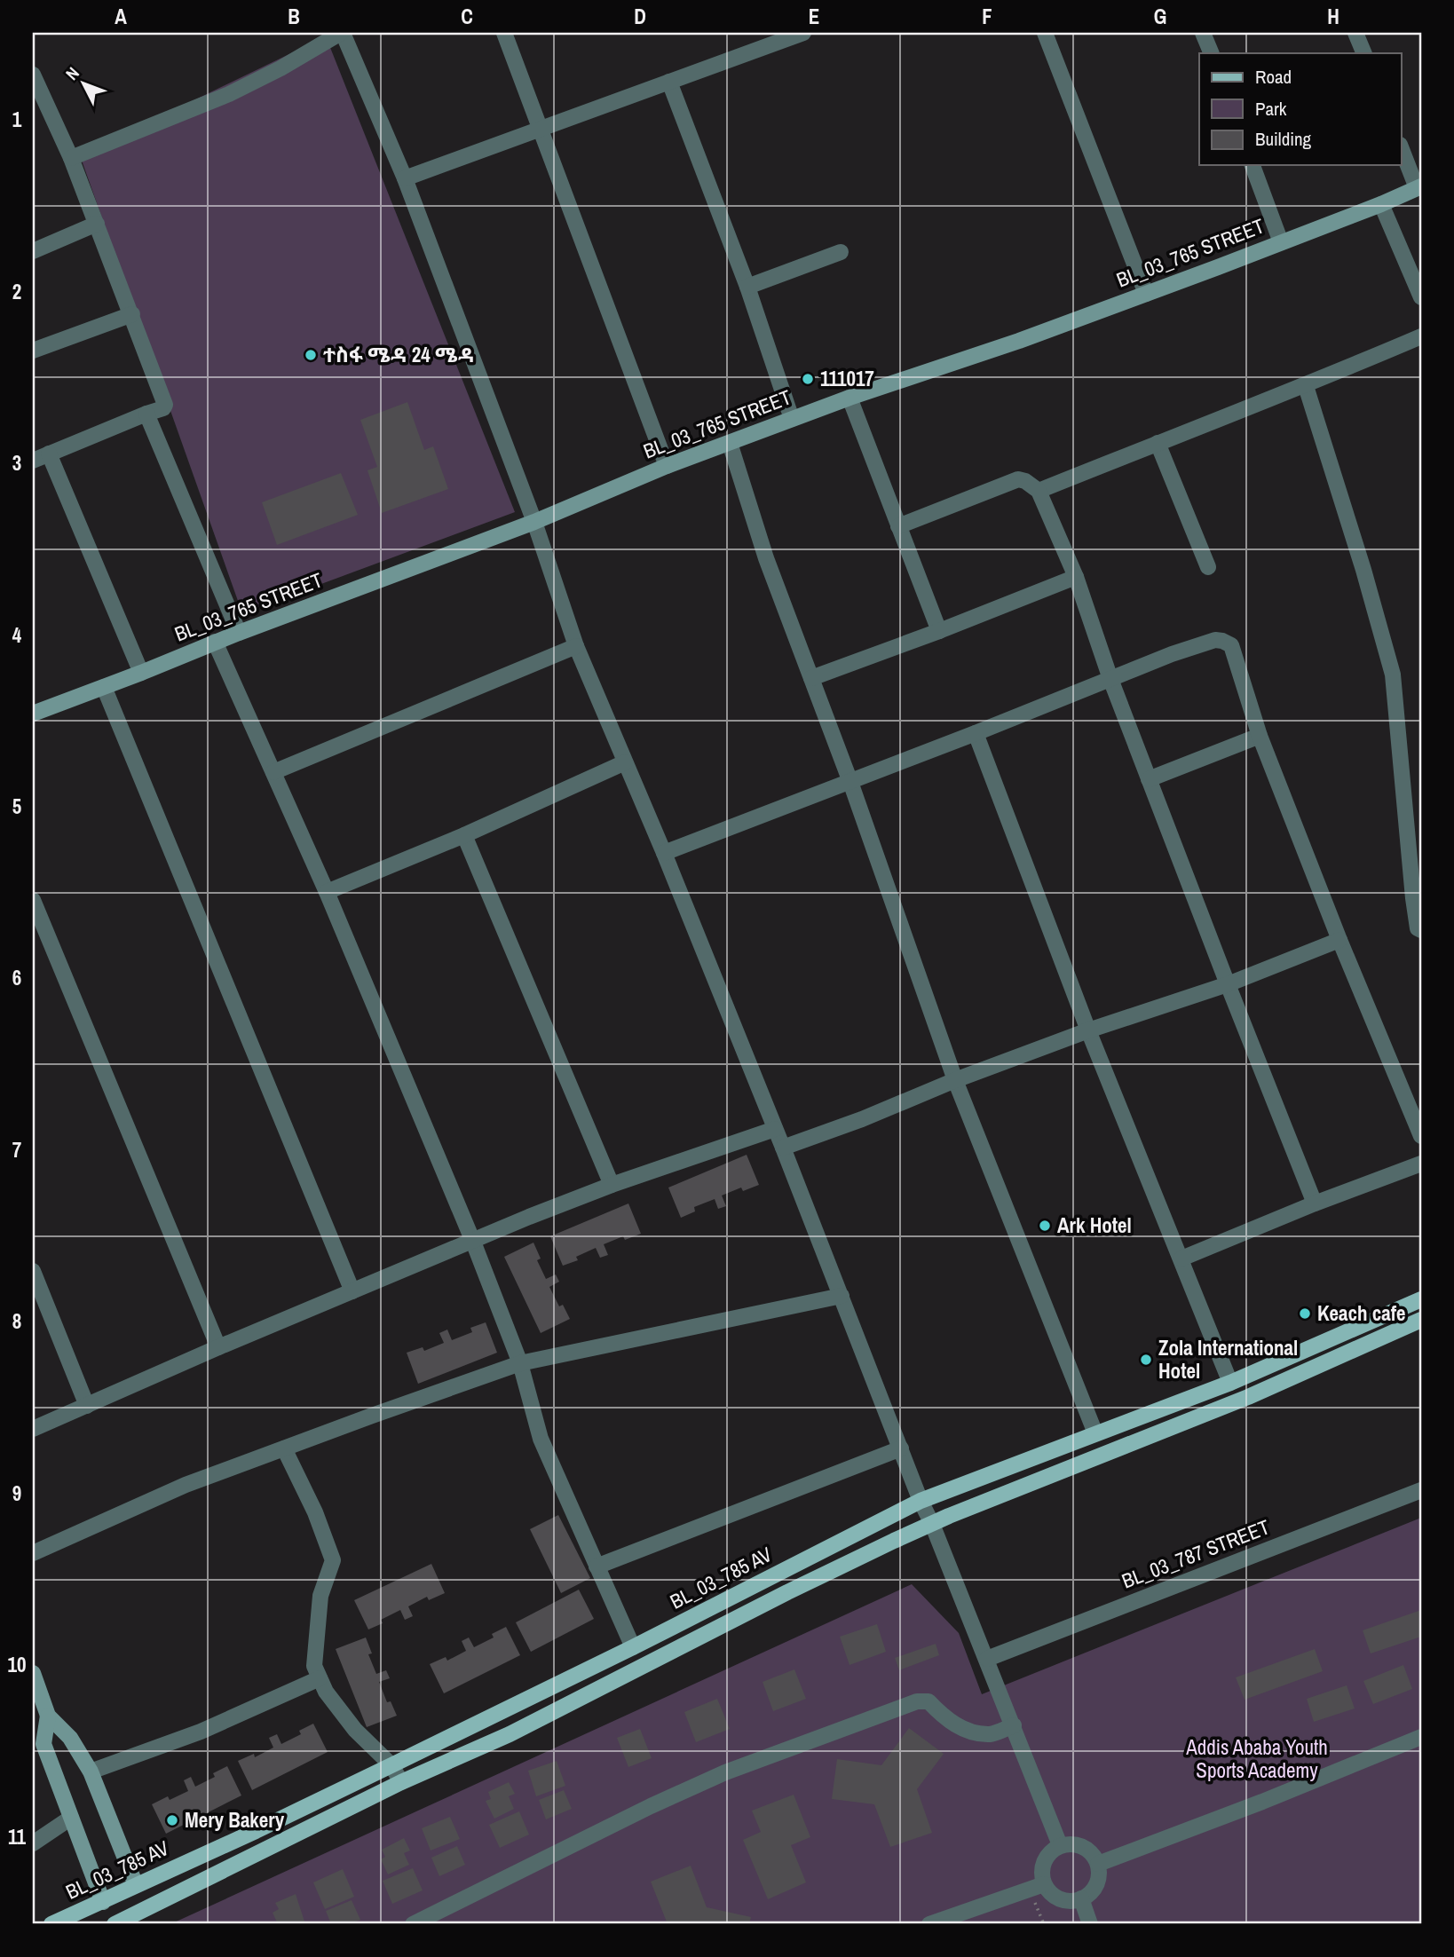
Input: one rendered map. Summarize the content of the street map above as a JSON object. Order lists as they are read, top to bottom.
{
  "streets": {
    "main road": ["BL_03_785 AV"],
    "street": ["BL_03_765 STREET", "BL_03_787 STREET"]
  },
  "parks": ["Addis Ababa Youth Sports Academy"],
  "places": [
    "ተስፋ ሜዳ 24 ሜዳ",
    "111017",
    "Ark Hotel",
    "Keach cafe",
    "Zola International Hotel",
    "Mery Bakery"
  ],
  "legend": ["Road", "Park", "Building"],
  "north": "top left",
  "grid": {
    "columns": [
      "A",
      "B",
      "C",
      "D",
      "E",
      "F",
      "G",
      "H"
    ],
    "rows": [
      "1",
      "2",
      "3",
      "4",
      "5",
      "6",
      "7",
      "8",
      "9",
      "10",
      "11"
    ]
  }
}
